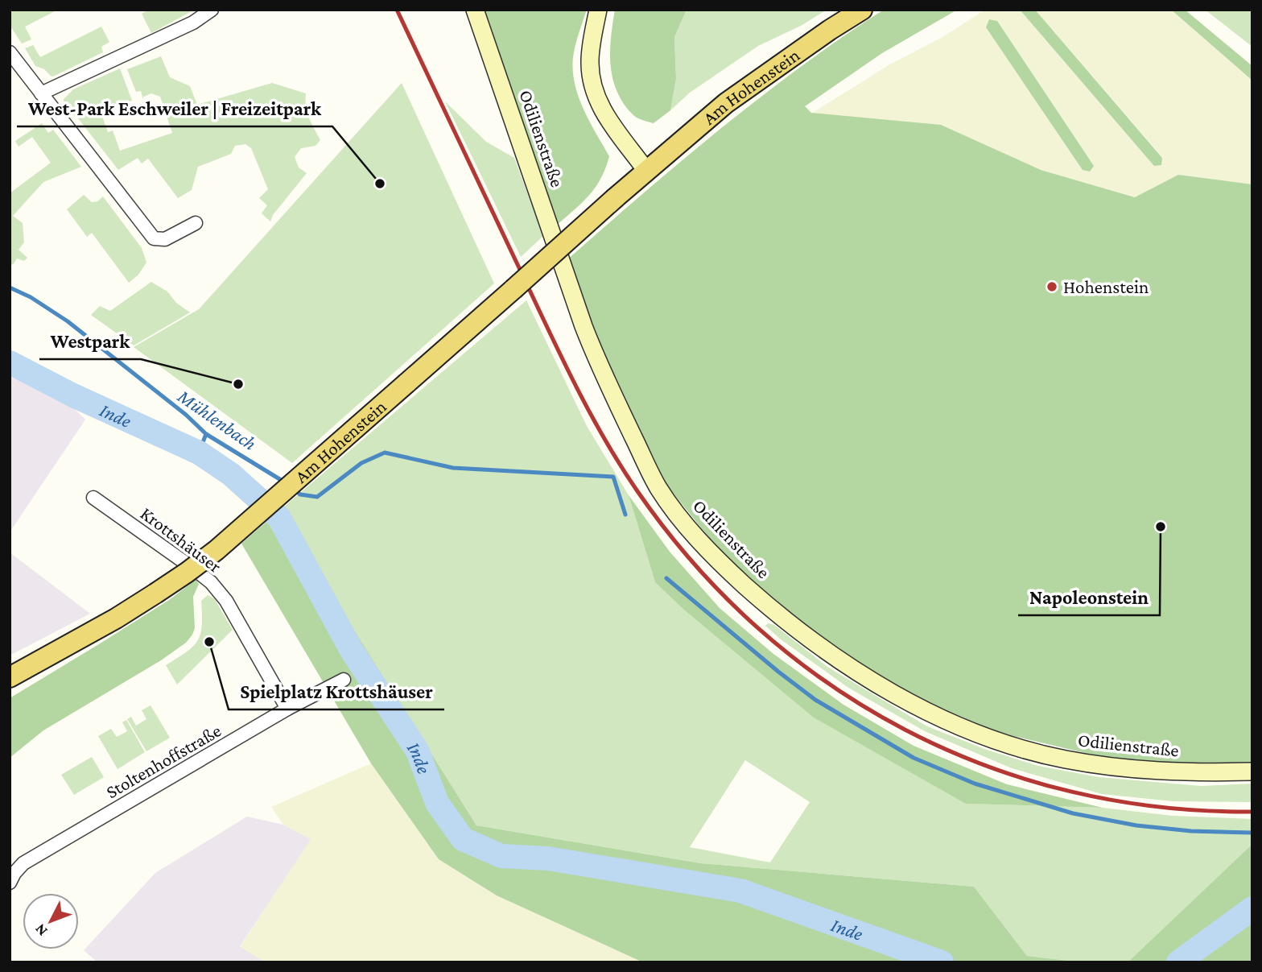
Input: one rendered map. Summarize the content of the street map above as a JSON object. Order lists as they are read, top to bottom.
{
  "streets": {
    "main road": ["Am Hohenstein", "Odilienstraße"],
    "street": ["Krottshäuser", "Stoltenhoffstraße"]
  },
  "crossings": [
    ["Krottshäuser", "Stoltenhoffstraße"]
  ],
  "water": ["Inde", "Mühlenbach"],
  "places": [
    "West-Park Eschweiler | Freizeitpark",
    "Hohenstein",
    "Westpark",
    "Napoleonstein",
    "Spielplatz Krottshäuser"
  ],
  "north": "bottom left"
}
